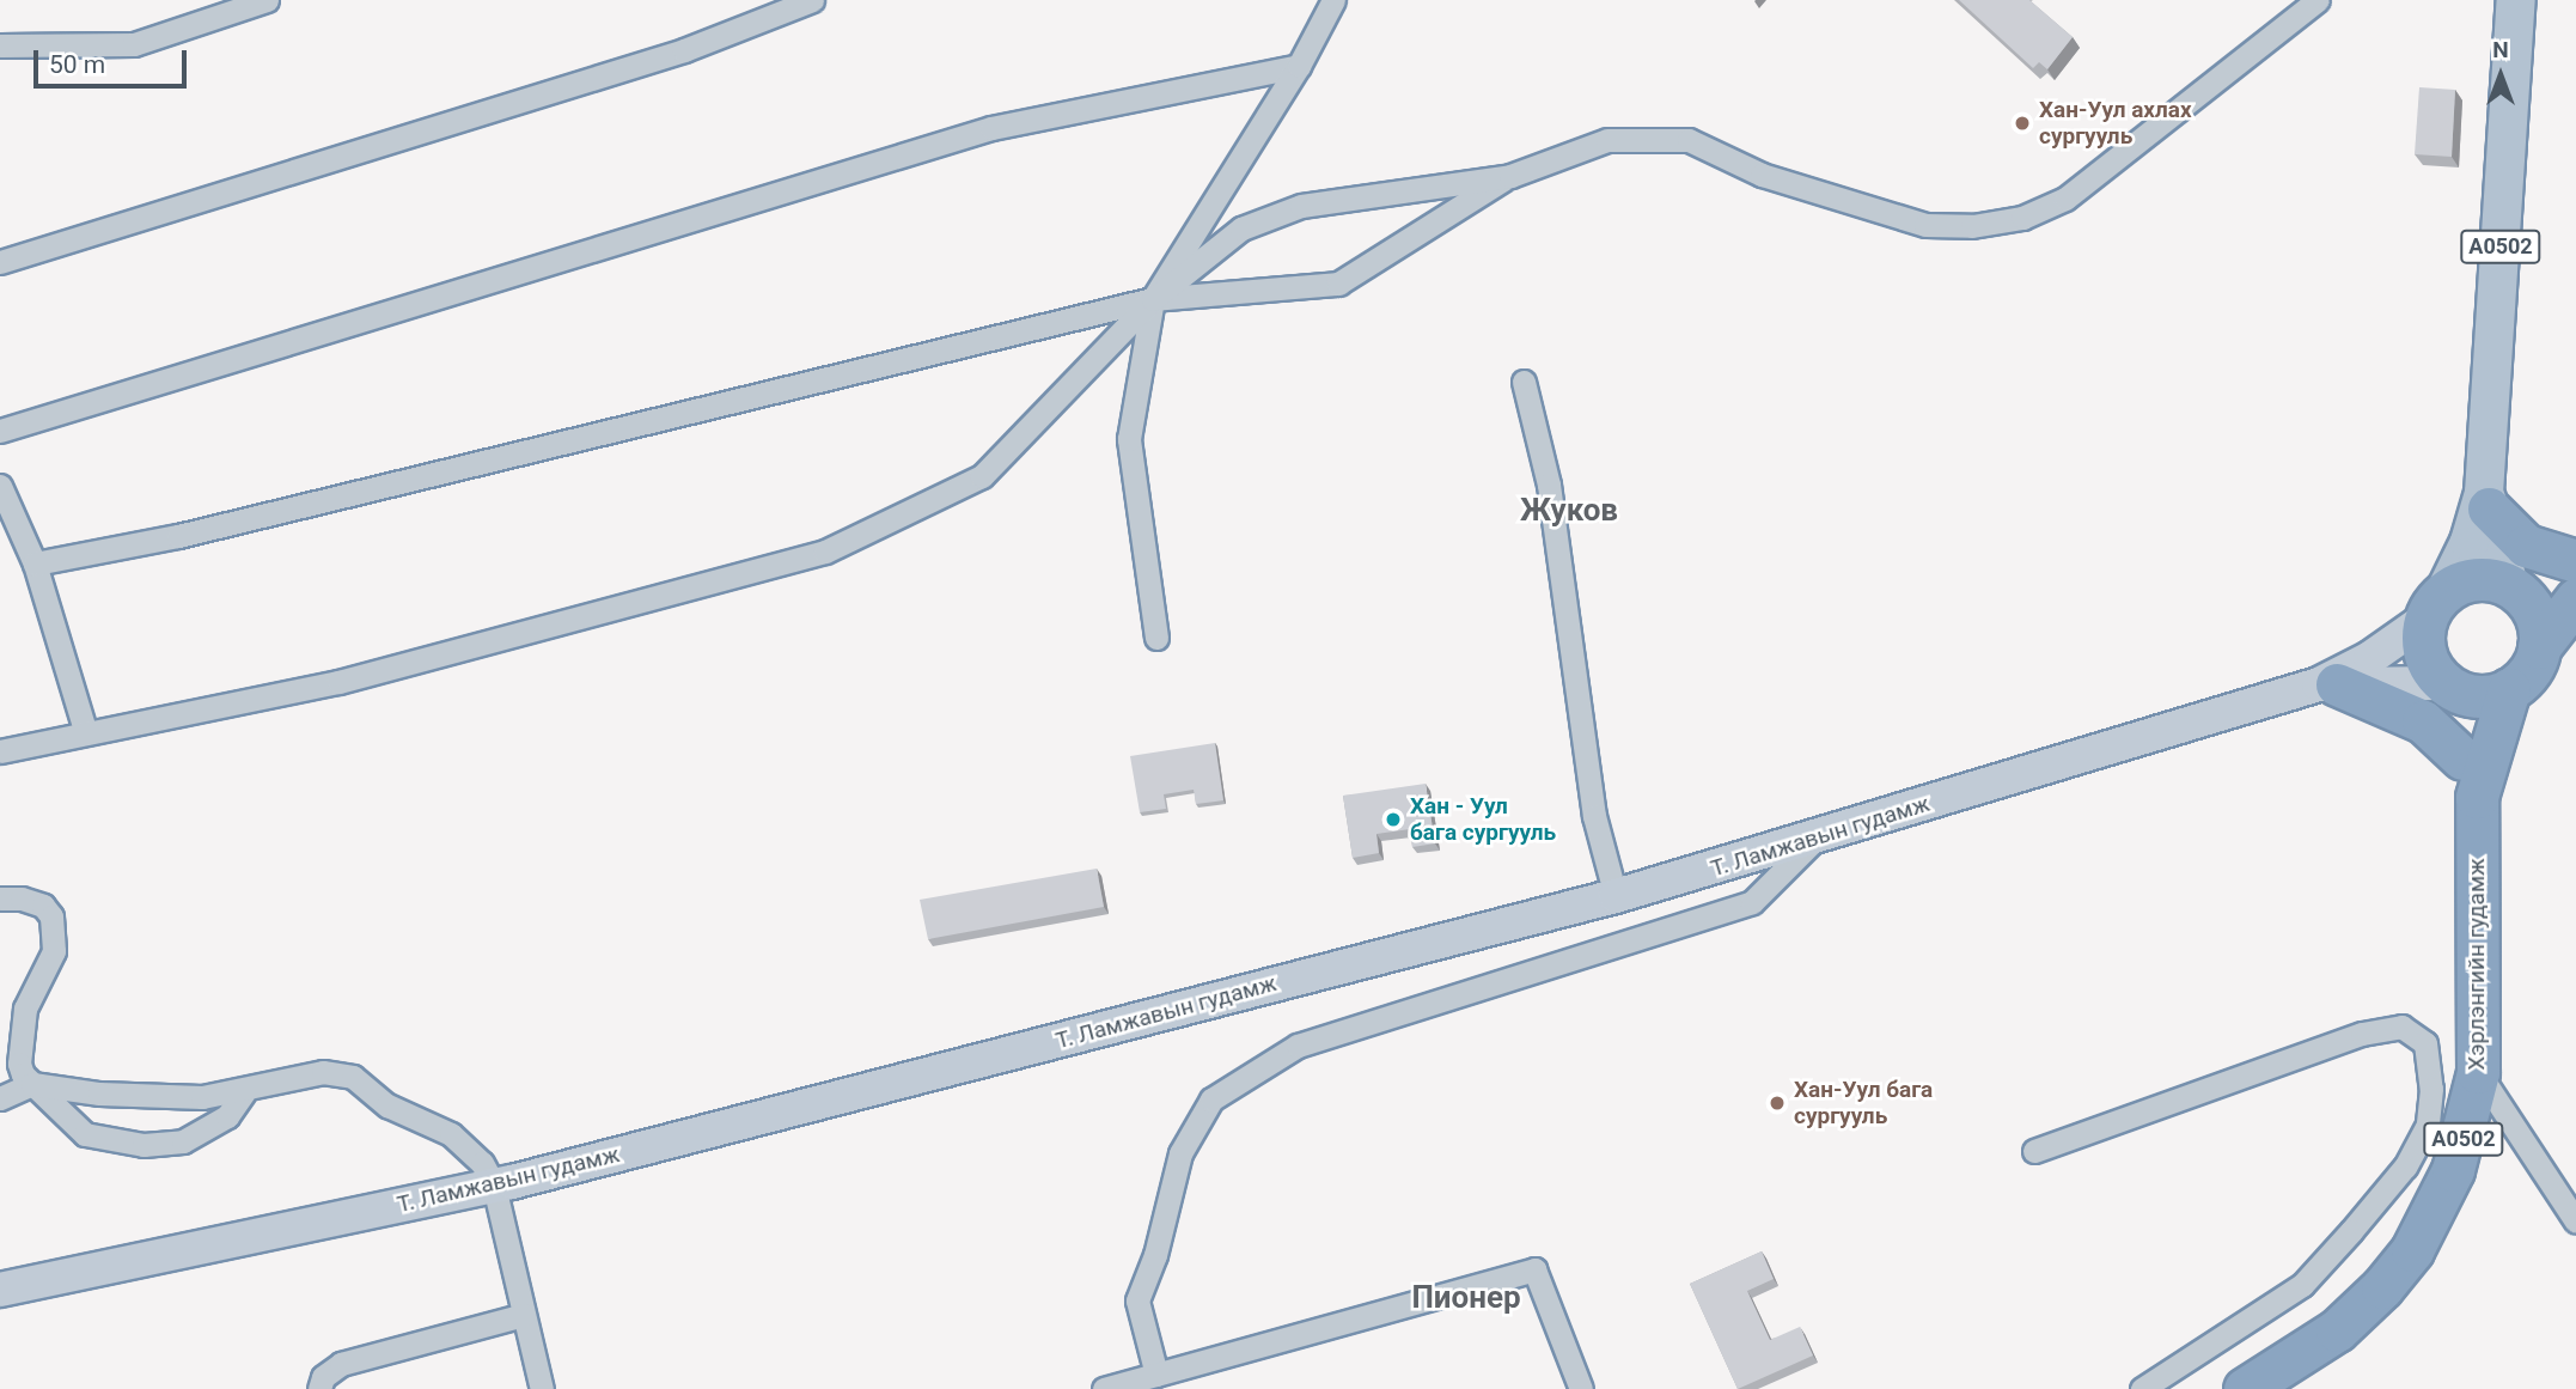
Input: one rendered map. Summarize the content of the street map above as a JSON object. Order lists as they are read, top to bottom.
{
  "streets": {
    "highway": ["A0502", "Хэрлэнгийн гудамж"],
    "street": ["Т. Ламжавын гудамж"]
  },
  "crossings": [
    ["A0502", "Т. Ламжавын гудамж"],
    ["A0502", "Хэрлэнгийн гудамж"],
    ["Т. Ламжавын гудамж", "Хэрлэнгийн гудамж"]
  ],
  "districts": ["Жуков", "Пионер"],
  "places": ["Хан-Уул ахлах сургууль", "Хан - Уул бага сургууль", "Хан-Уул бага сургууль"],
  "scale_bar": "50 m",
  "north": "top"
}
